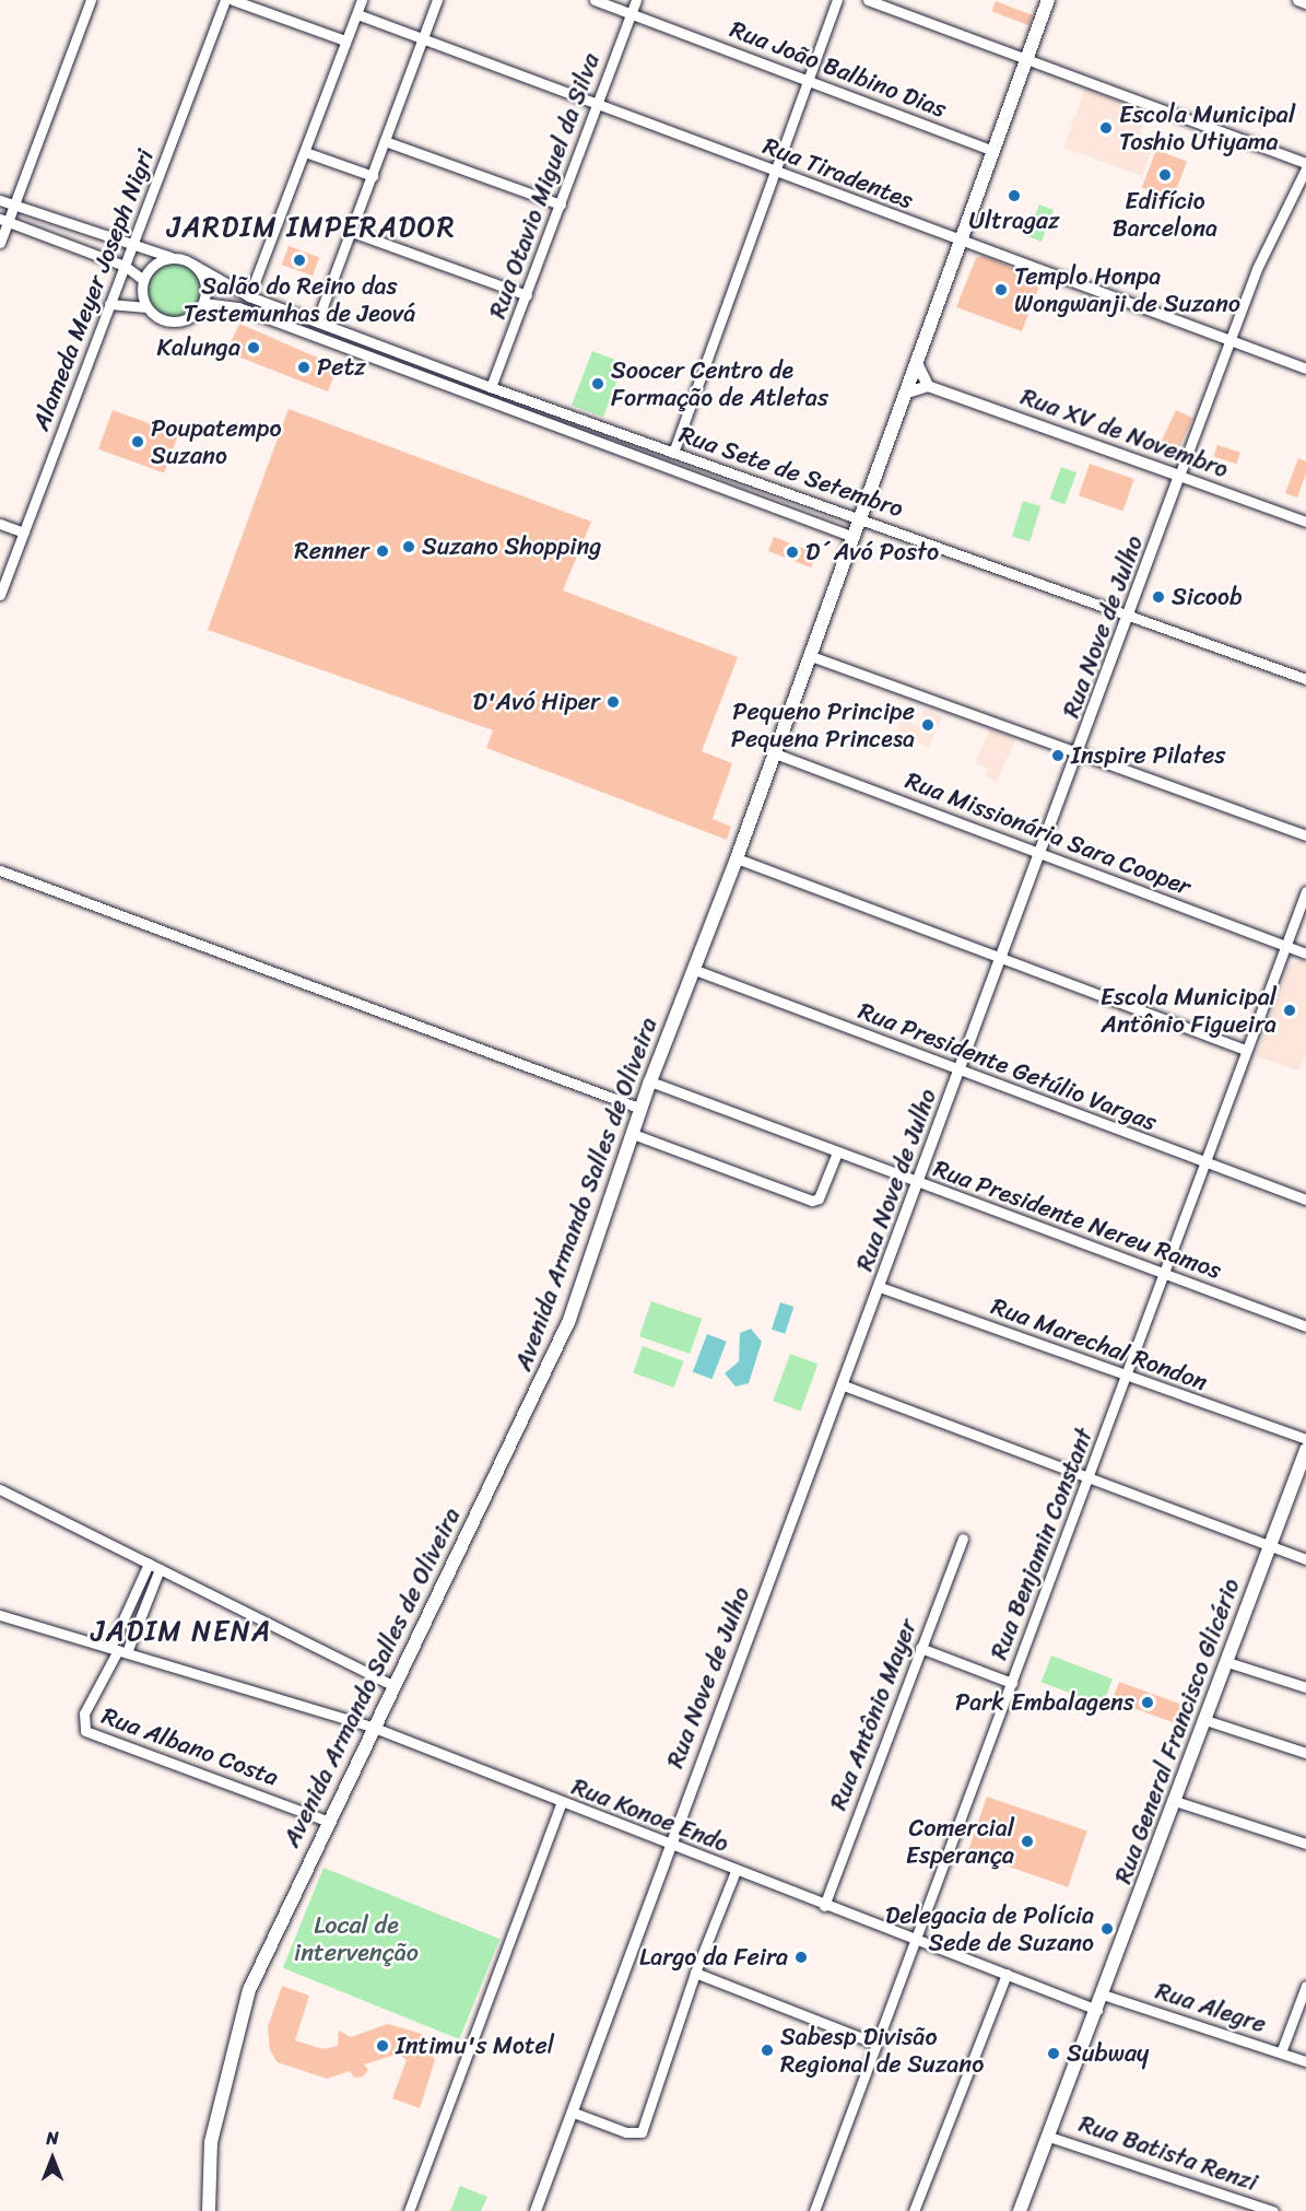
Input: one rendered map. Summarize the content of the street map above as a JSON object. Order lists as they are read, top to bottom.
{
  "streets": {
    "main road": ["Avenida Armando Salles de Oliveira", "Rua General Francisco Glicério"],
    "street": [
      "Rua João Balbino Dias",
      "Rua Tiradentes",
      "Rua Otavio Miguel da Silva",
      "Alameda Meyer Joseph Nigri",
      "Rua XV de Novembro",
      "Rua Sete de Setembro",
      "Rua Nove de Julho",
      "Rua Missionária Sara Cooper",
      "Rua Presidente Getúlio Vargas",
      "Rua Presidente Nereu Ramos",
      "Rua Marechal Rondon",
      "Rua Benjamin Constant",
      "Rua Antônio Mayer",
      "Rua Albano Costa",
      "Rua Konoe Endo",
      "Rua Alegre",
      "Rua Batista Renzi"
    ]
  },
  "crossings": [
    ["Rua João Balbino Dias", "Rua Otavio Miguel da Silva"],
    ["Rua João Balbino Dias", "Avenida Armando Salles de Oliveira"],
    ["Rua Tiradentes", "Rua Otavio Miguel da Silva"],
    ["Rua Tiradentes", "Rua Nove de Julho"],
    ["Rua Tiradentes", "Avenida Armando Salles de Oliveira"],
    ["Rua Otavio Miguel da Silva", "Rua Sete de Setembro"],
    ["Rua XV de Novembro", "Rua Nove de Julho"],
    ["Rua Sete de Setembro", "Rua Nove de Julho"],
    ["Rua Sete de Setembro", "Avenida Armando Salles de Oliveira"],
    ["Rua Nove de Julho", "Rua Missionária Sara Cooper"],
    ["Rua Nove de Julho", "Rua Presidente Getúlio Vargas"],
    ["Rua Nove de Julho", "Rua Presidente Nereu Ramos"],
    ["Rua Nove de Julho", "Rua Marechal Rondon"],
    ["Rua Nove de Julho", "Rua Konoe Endo"],
    ["Rua Missionária Sara Cooper", "Avenida Armando Salles de Oliveira"],
    ["Rua Missionária Sara Cooper", "Rua Benjamin Constant"],
    ["Rua Presidente Getúlio Vargas", "Avenida Armando Salles de Oliveira"],
    ["Rua Presidente Getúlio Vargas", "Rua Benjamin Constant"],
    ["Avenida Armando Salles de Oliveira", "Rua Presidente Nereu Ramos"],
    ["Avenida Armando Salles de Oliveira", "Rua Albano Costa"],
    ["Avenida Armando Salles de Oliveira", "Rua Konoe Endo"],
    ["Rua Presidente Nereu Ramos", "Rua Benjamin Constant"],
    ["Rua Marechal Rondon", "Rua Benjamin Constant"],
    ["Rua Benjamin Constant", "Rua Konoe Endo"],
    ["Rua Antônio Mayer", "Rua Konoe Endo"],
    ["Rua General Francisco Glicério", "Rua Alegre"],
    ["Rua General Francisco Glicério", "Rua Batista Renzi"],
    ["Rua Albano Costa", "Rua Konoe Endo"]
  ],
  "districts": ["JARDIM IMPERADOR", "JADIM NENA"],
  "parks": ["Local de intervenção"],
  "places": [
    "Escola Municipal Toshio Utiyama",
    "Edifício Barcelona",
    "Ultragaz",
    "Salão do Reino das Testemunhas de Jeová",
    "Templo Honpa Wongwanji de Suzano",
    "Kalunga",
    "Petz",
    "Soocer Centro de Formação de Atletas",
    "Poupatempo Suzano",
    "Suzano Shopping",
    "Renner",
    "D´Avó Posto",
    "Sicoob",
    "D'Avó Hiper",
    "Pequeno Principe Pequena Princesa",
    "Inspire Pilates",
    "Escola Municipal Antônio Figueira",
    "Park Embalagens",
    "Comercial Esperança",
    "Delegacia de Polícia Sede de Suzano",
    "Largo da Feira",
    "Intimu's Motel",
    "Sabesp Divisão Regional de Suzano",
    "Subway"
  ],
  "north": "top"
}
